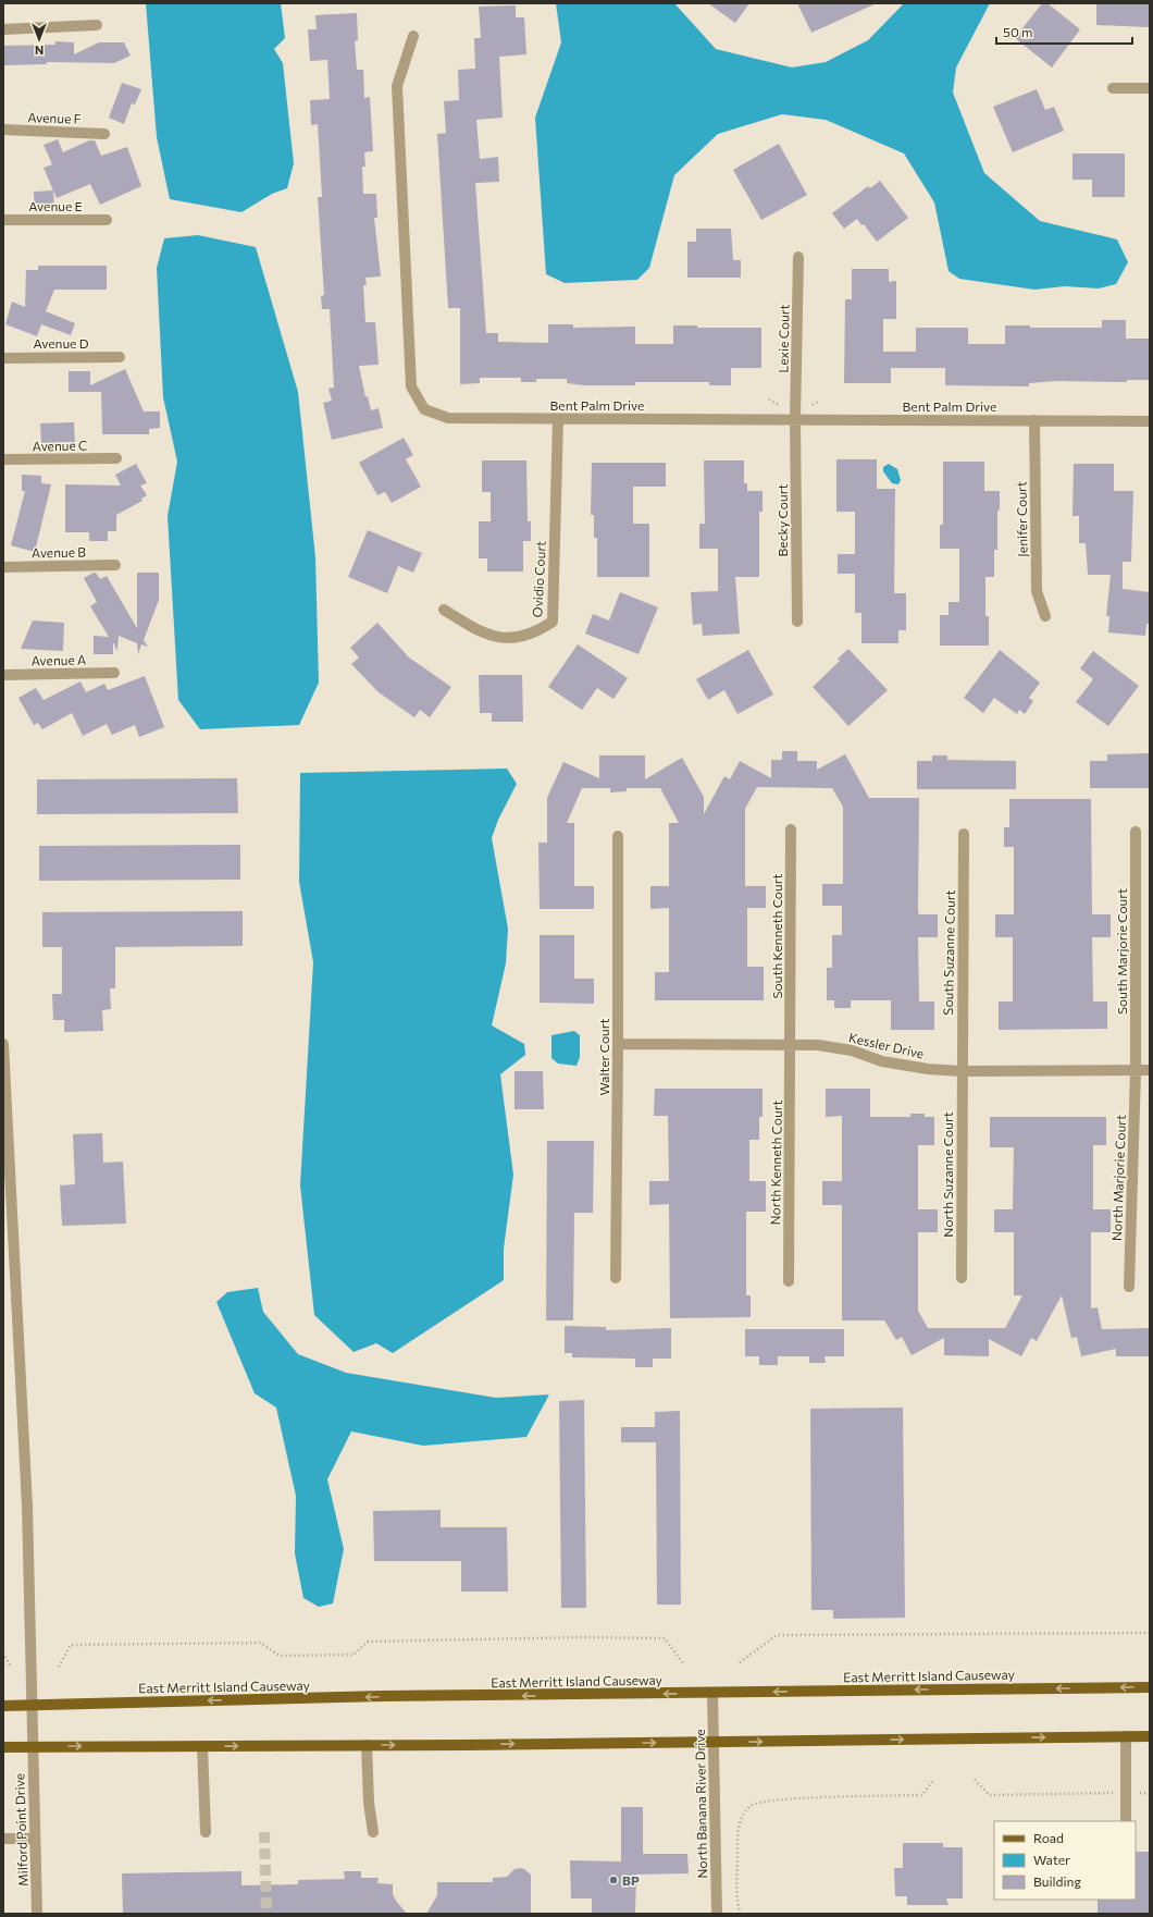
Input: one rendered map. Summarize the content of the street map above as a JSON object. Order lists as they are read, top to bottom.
{
  "streets": {
    "main road": ["East Merritt Island Causeway"],
    "street": [
      "Avenue F",
      "Avenue E",
      "Lexie Court",
      "Avenue D",
      "Bent Palm Drive",
      "Avenue C",
      "Jenifer Court",
      "Becky Court",
      "Avenue B",
      "Ovidio Court",
      "Avenue A",
      "South Kenneth Court",
      "South Marjorie Court",
      "South Suzanne Court",
      "Kessler Drive",
      "Walter Court",
      "North Kenneth Court",
      "North Suzanne Court",
      "North Marjorie Court",
      "North Banana River Drive",
      "Milford Point Drive"
    ]
  },
  "crossings": [
    ["Lexie Court", "Bent Palm Drive"],
    ["Lexie Court", "Becky Court"],
    ["Bent Palm Drive", "Jenifer Court"],
    ["Bent Palm Drive", "Becky Court"],
    ["Bent Palm Drive", "Ovidio Court"],
    ["South Kenneth Court", "Kessler Drive"],
    ["South Kenneth Court", "North Kenneth Court"],
    ["South Marjorie Court", "Kessler Drive"],
    ["South Marjorie Court", "North Marjorie Court"],
    ["South Suzanne Court", "Kessler Drive"],
    ["South Suzanne Court", "North Suzanne Court"],
    ["Kessler Drive", "Walter Court"],
    ["Kessler Drive", "North Kenneth Court"],
    ["Kessler Drive", "North Suzanne Court"],
    ["Kessler Drive", "North Marjorie Court"],
    ["East Merritt Island Causeway", "North Banana River Drive"],
    ["East Merritt Island Causeway", "Milford Point Drive"]
  ],
  "places": ["BP"],
  "legend": ["Road", "Water", "Building"],
  "scale_bar": "50 m",
  "north": "bottom"
}
